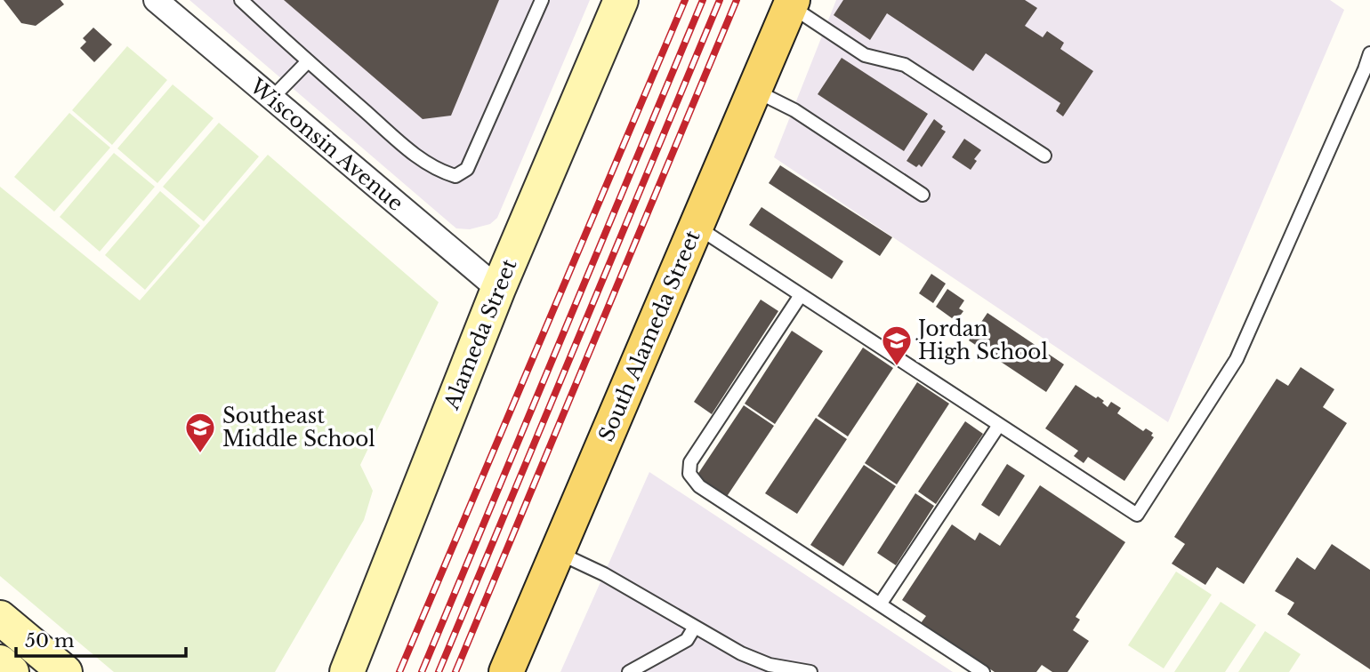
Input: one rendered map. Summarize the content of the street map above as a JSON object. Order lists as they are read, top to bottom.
{
  "streets": {
    "main road": ["South Alameda Street"],
    "street": ["Wisconsin Avenue", "Alameda Street"]
  },
  "crossings": [
    ["Wisconsin Avenue", "Alameda Street"]
  ],
  "places": {
    "school or university": ["Jordan High School", "Southeast Middle School"]
  },
  "scale_bar": "50 m"
}
